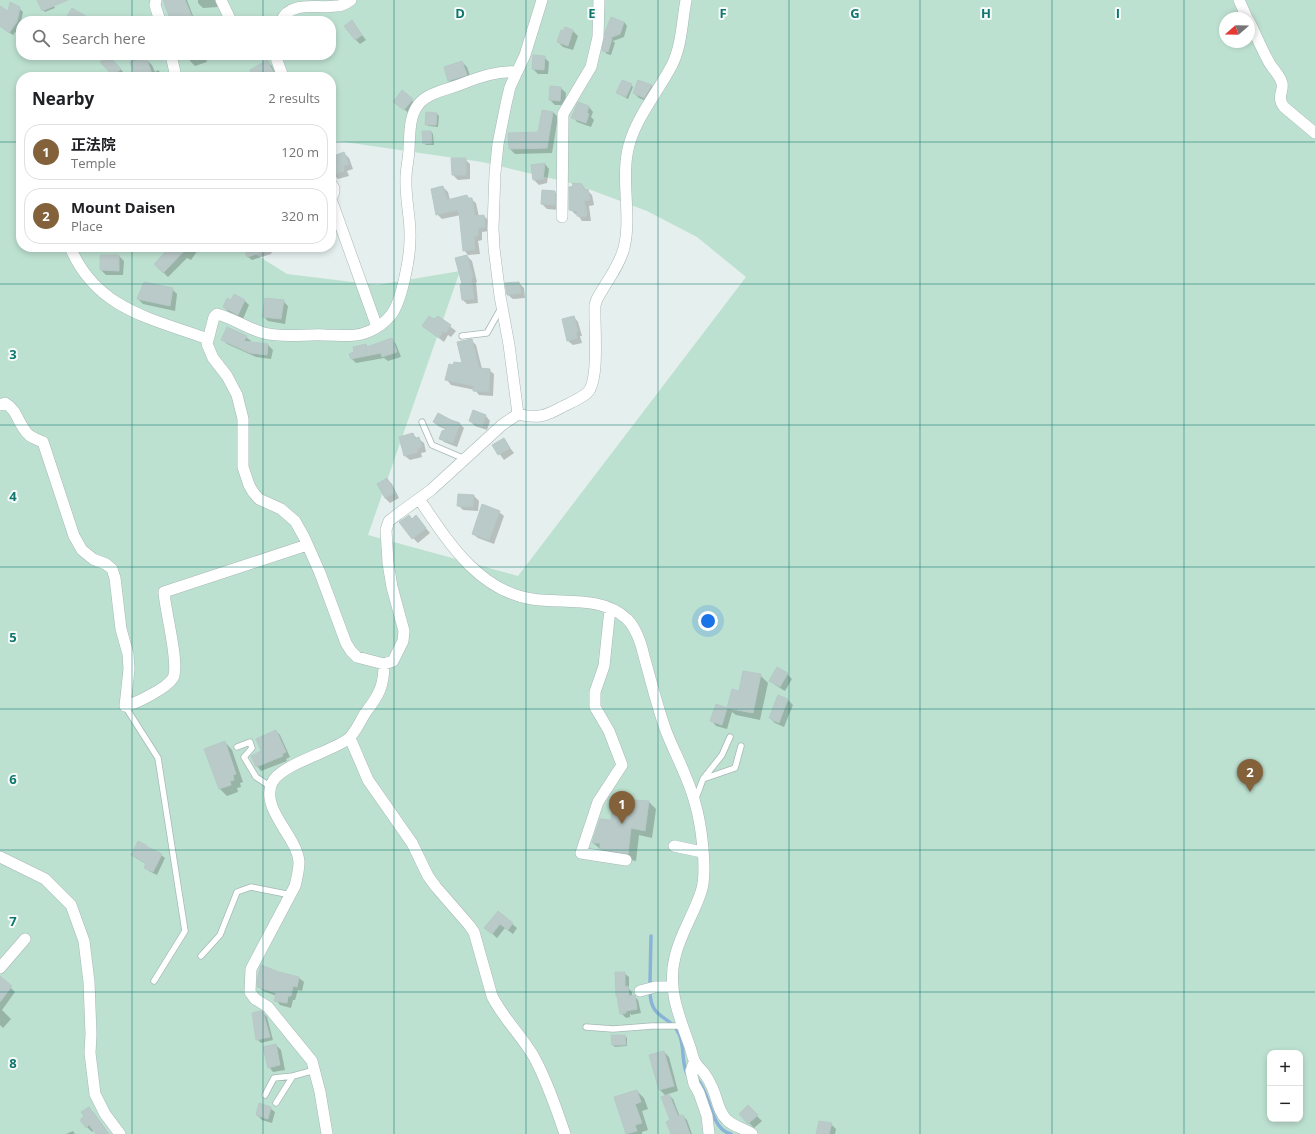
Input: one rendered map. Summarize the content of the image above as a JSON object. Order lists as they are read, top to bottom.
{
  "north": "left",
  "page": {
    "search": "Search here",
    "heading": ["Nearby", "2 results"],
    "list": [
      {
        "mark": "1",
        "name": "正法院",
        "note": "Temple",
        "value": "120 m"
      },
      {
        "mark": "2",
        "name": "Mount Daisen",
        "note": "Place",
        "value": "320 m"
      }
    ],
    "pins": ["2", "1"],
    "map_buttons": ["+", "−"]
  },
  "grid": {
    "columns": [
      "D",
      "E",
      "F",
      "G",
      "H",
      "I"
    ],
    "rows": [
      "3",
      "4",
      "5",
      "6",
      "7",
      "8"
    ]
  }
}
